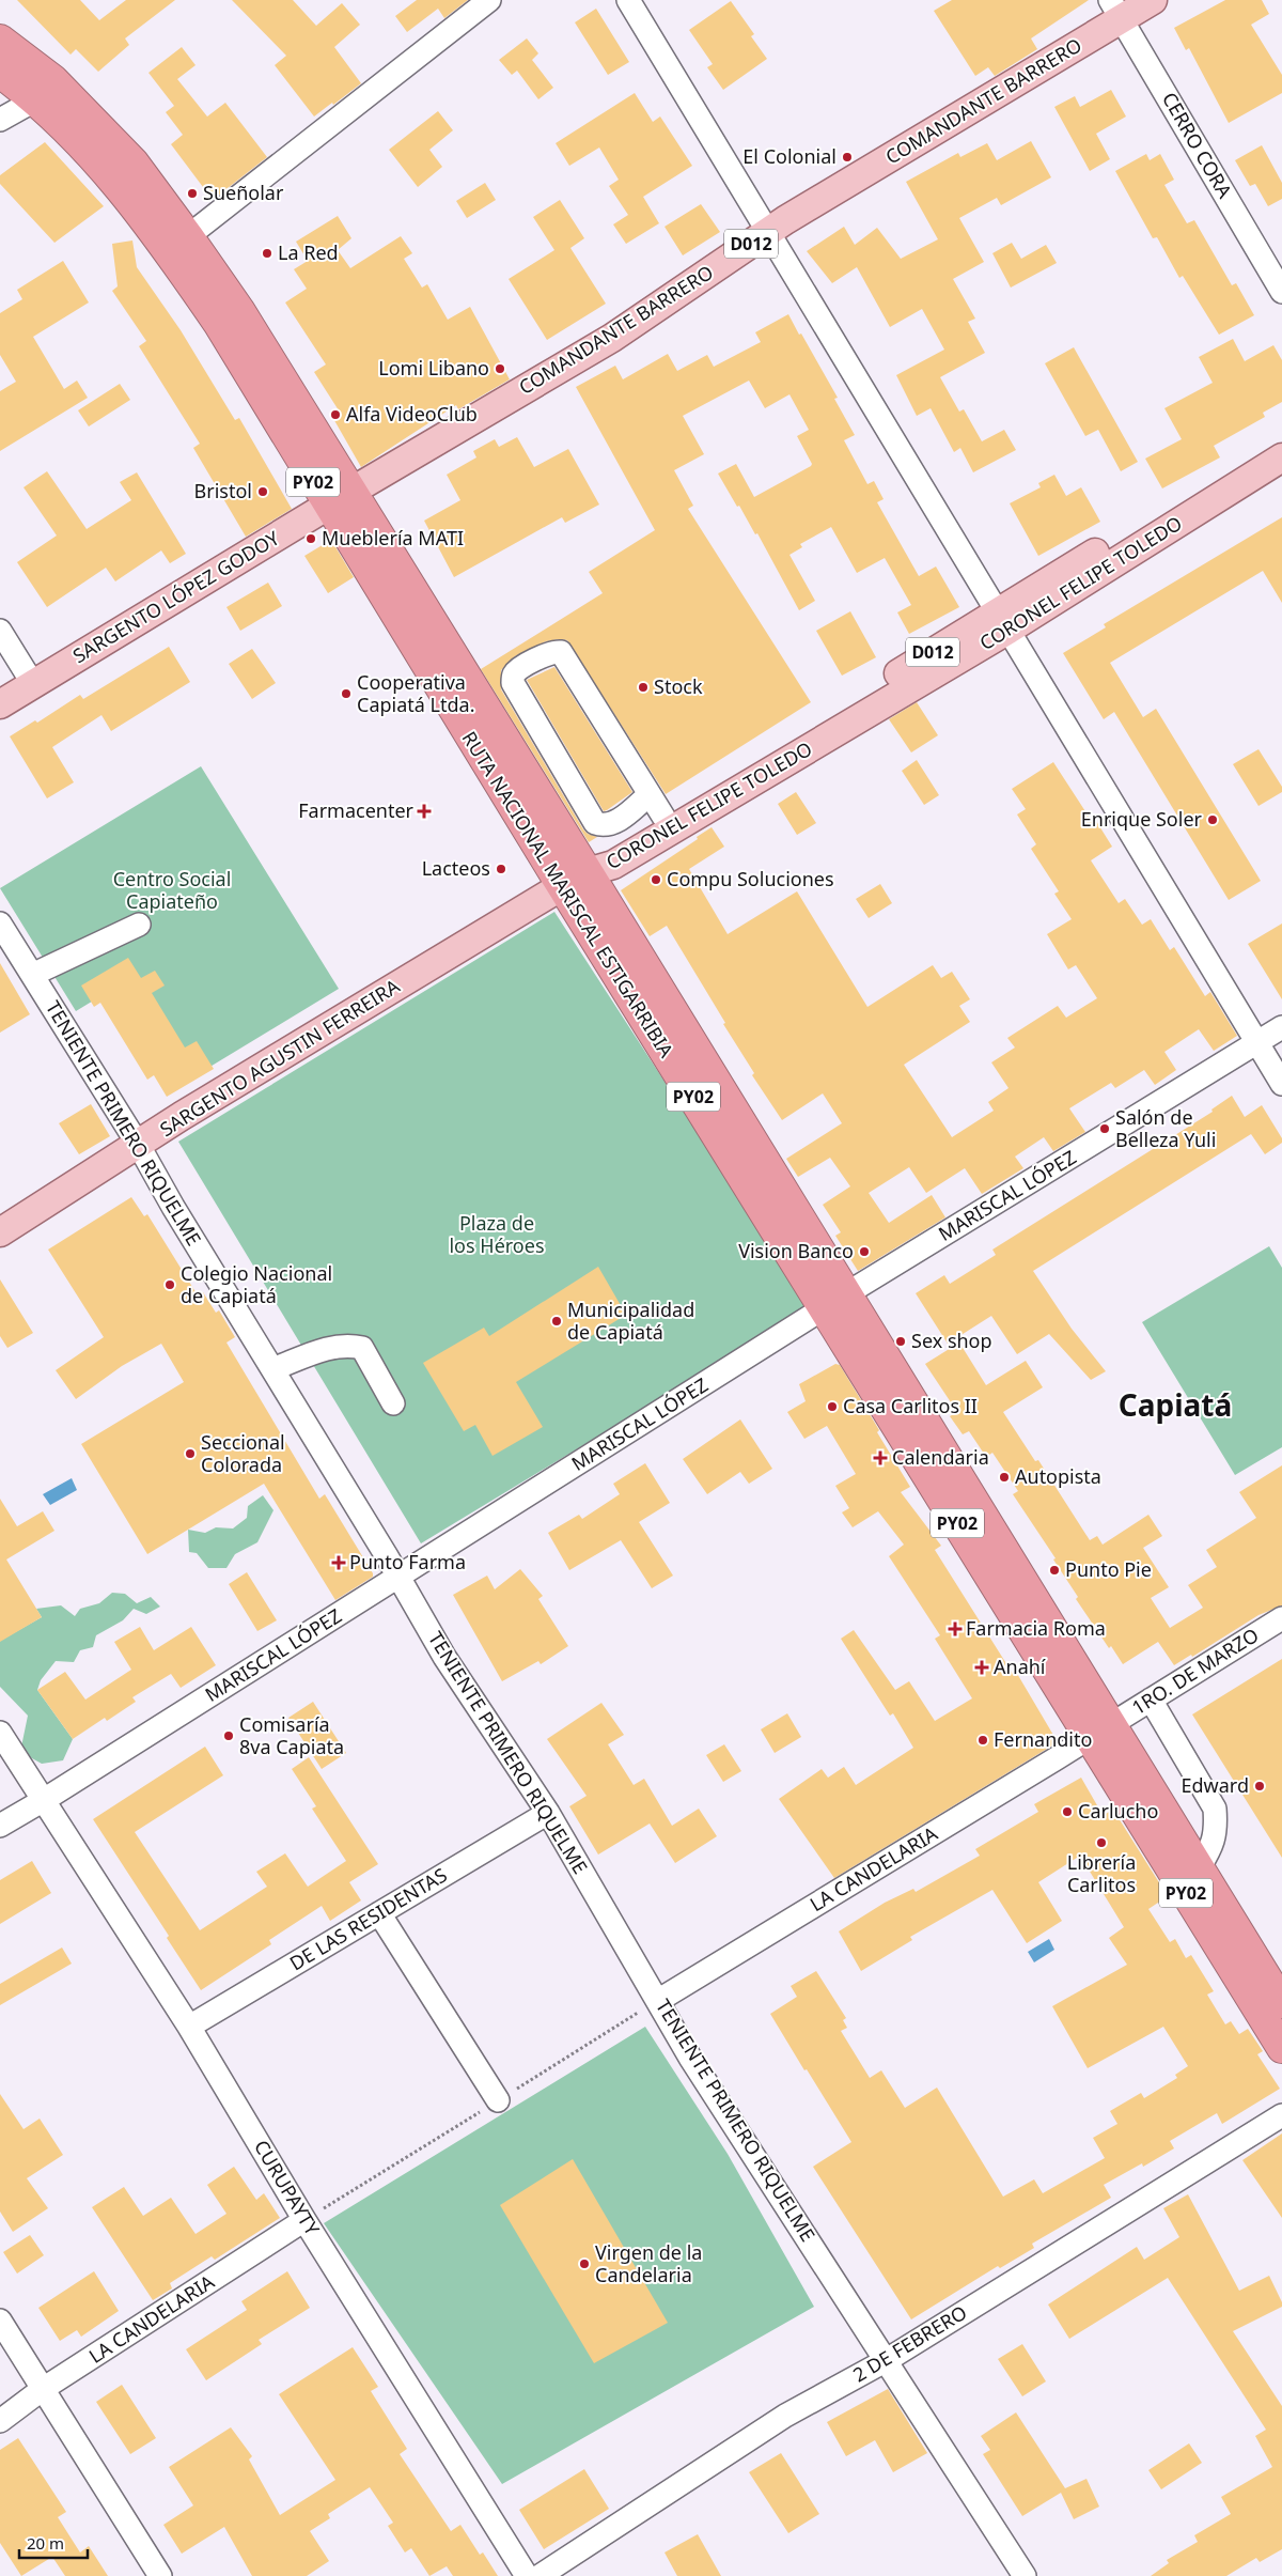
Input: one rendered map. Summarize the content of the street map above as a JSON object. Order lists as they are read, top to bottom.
{
  "streets": {
    "highway": ["PY02", "RUTA NACIONAL MARISCAL ESTIGARRIBIA"],
    "main road": [
      "COMANDANTE BARRERO",
      "D012",
      "CORONEL FELIPE TOLEDO",
      "SARGENTO LÓPEZ GODOY",
      "SARGENTO AGUSTIN FERREIRA"
    ],
    "street": [
      "CERRO CORA",
      "TENIENTE PRIMERO RIQUELME",
      "MARISCAL LÓPEZ",
      "1RO. DE MARZO",
      "LA CANDELARIA",
      "DE LAS RESIDENTAS",
      "CURUPAYTY",
      "2 DE FEBRERO"
    ]
  },
  "crossings": [
    ["COMANDANTE BARRERO", "CERRO CORA"],
    ["COMANDANTE BARRERO", "SARGENTO LÓPEZ GODOY"],
    ["COMANDANTE BARRERO", "RUTA NACIONAL MARISCAL ESTIGARRIBIA"],
    ["CORONEL FELIPE TOLEDO", "RUTA NACIONAL MARISCAL ESTIGARRIBIA"],
    ["CORONEL FELIPE TOLEDO", "SARGENTO AGUSTIN FERREIRA"],
    ["SARGENTO LÓPEZ GODOY", "RUTA NACIONAL MARISCAL ESTIGARRIBIA"],
    ["RUTA NACIONAL MARISCAL ESTIGARRIBIA", "SARGENTO AGUSTIN FERREIRA"],
    ["RUTA NACIONAL MARISCAL ESTIGARRIBIA", "MARISCAL LÓPEZ"],
    ["RUTA NACIONAL MARISCAL ESTIGARRIBIA", "1RO. DE MARZO"],
    ["RUTA NACIONAL MARISCAL ESTIGARRIBIA", "LA CANDELARIA"],
    ["SARGENTO AGUSTIN FERREIRA", "TENIENTE PRIMERO RIQUELME"],
    ["TENIENTE PRIMERO RIQUELME", "MARISCAL LÓPEZ"],
    ["TENIENTE PRIMERO RIQUELME", "LA CANDELARIA"],
    ["TENIENTE PRIMERO RIQUELME", "DE LAS RESIDENTAS"],
    ["TENIENTE PRIMERO RIQUELME", "2 DE FEBRERO"],
    ["MARISCAL LÓPEZ", "CURUPAYTY"],
    ["1RO. DE MARZO", "LA CANDELARIA"],
    ["LA CANDELARIA", "CURUPAYTY"],
    ["DE LAS RESIDENTAS", "CURUPAYTY"]
  ],
  "districts": ["Capiatá"],
  "parks": ["Centro Social Capiateño", "Plaza de los Héroes"],
  "places": {
    "other": [
      "El Colonial",
      "Sueñolar",
      "La Red",
      "Lomi Libano",
      "Alfa VideoClub",
      "Bristol",
      "Mueblería MATI",
      "Stock",
      "Cooperativa Capiatá Ltda.",
      "Enrique Soler",
      "Lacteos",
      "Compu Soluciones",
      "Salón de Belleza Yuli",
      "Vision Banco",
      "Colegio Nacional de Capiatá",
      "Municipalidad de Capiatá",
      "Sex shop",
      "Casa Carlitos II",
      "Seccional Colorada",
      "Autopista",
      "Punto Pie",
      "Comisaría 8va Capiata",
      "Fernandito",
      "Edward",
      "Carlucho",
      "Librería Carlitos",
      "Virgen de la Candelaria"
    ],
    "health": [
      "Farmacenter",
      "Calendaria",
      "Punto Farma",
      "Farmacia Roma",
      "Anahí"
    ]
  },
  "scale_bar": "20 m"
}
